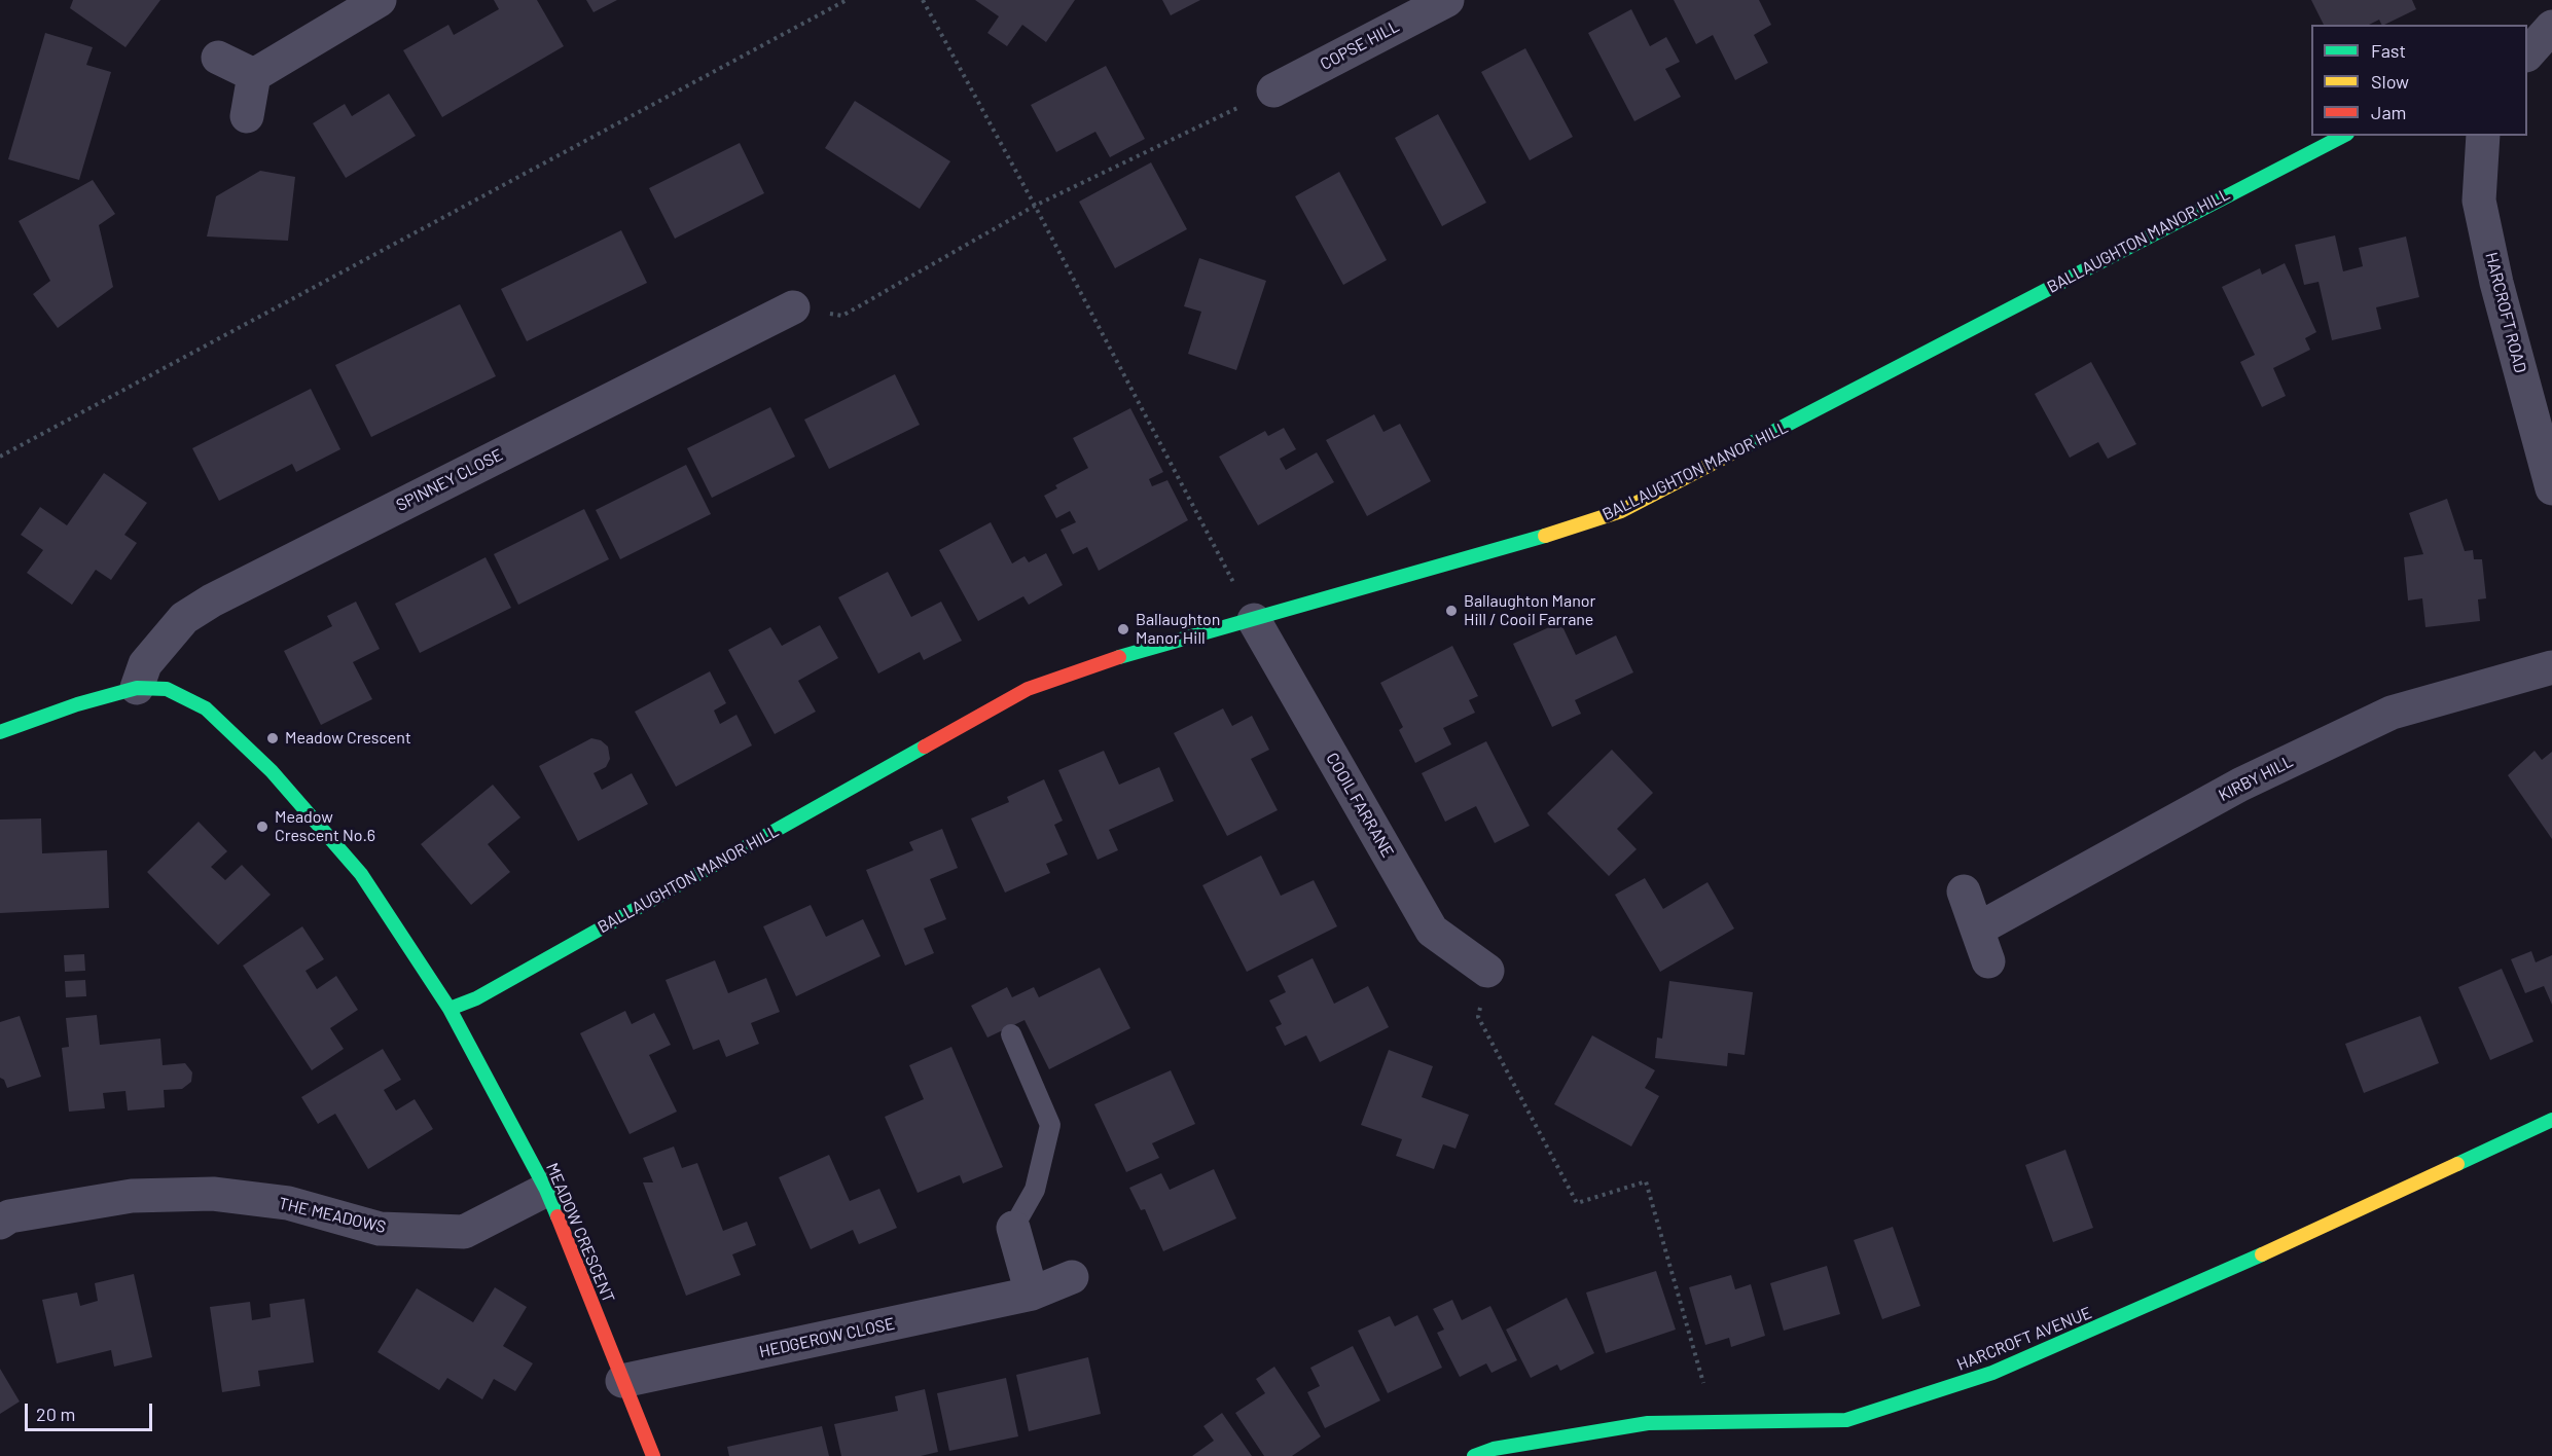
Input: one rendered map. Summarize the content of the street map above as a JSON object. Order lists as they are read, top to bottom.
{
  "streets": {
    "street": [
      "COPSE HILL",
      "BALLAUGHTON MANOR HILL",
      "HARCROFT ROAD",
      "SPINNEY CLOSE",
      "KIRBY HILL",
      "COOIL FARRANE",
      "THE MEADOWS",
      "MEADOW CRESCENT",
      "HEDGEROW CLOSE",
      "HARCROFT AVENUE"
    ]
  },
  "crossings": [
    ["BALLAUGHTON MANOR HILL", "COOIL FARRANE"],
    ["BALLAUGHTON MANOR HILL", "MEADOW CRESCENT"],
    ["SPINNEY CLOSE", "MEADOW CRESCENT"],
    ["THE MEADOWS", "MEADOW CRESCENT"],
    ["MEADOW CRESCENT", "HEDGEROW CLOSE"]
  ],
  "places": [
    "Ballaughton Manor Hill / Cooil Farrane",
    "Ballaughton Manor Hill",
    "Meadow Crescent",
    "Meadow Crescent No.6"
  ],
  "legend": ["Fast", "Slow", "Jam"],
  "scale_bar": "20 m"
}
